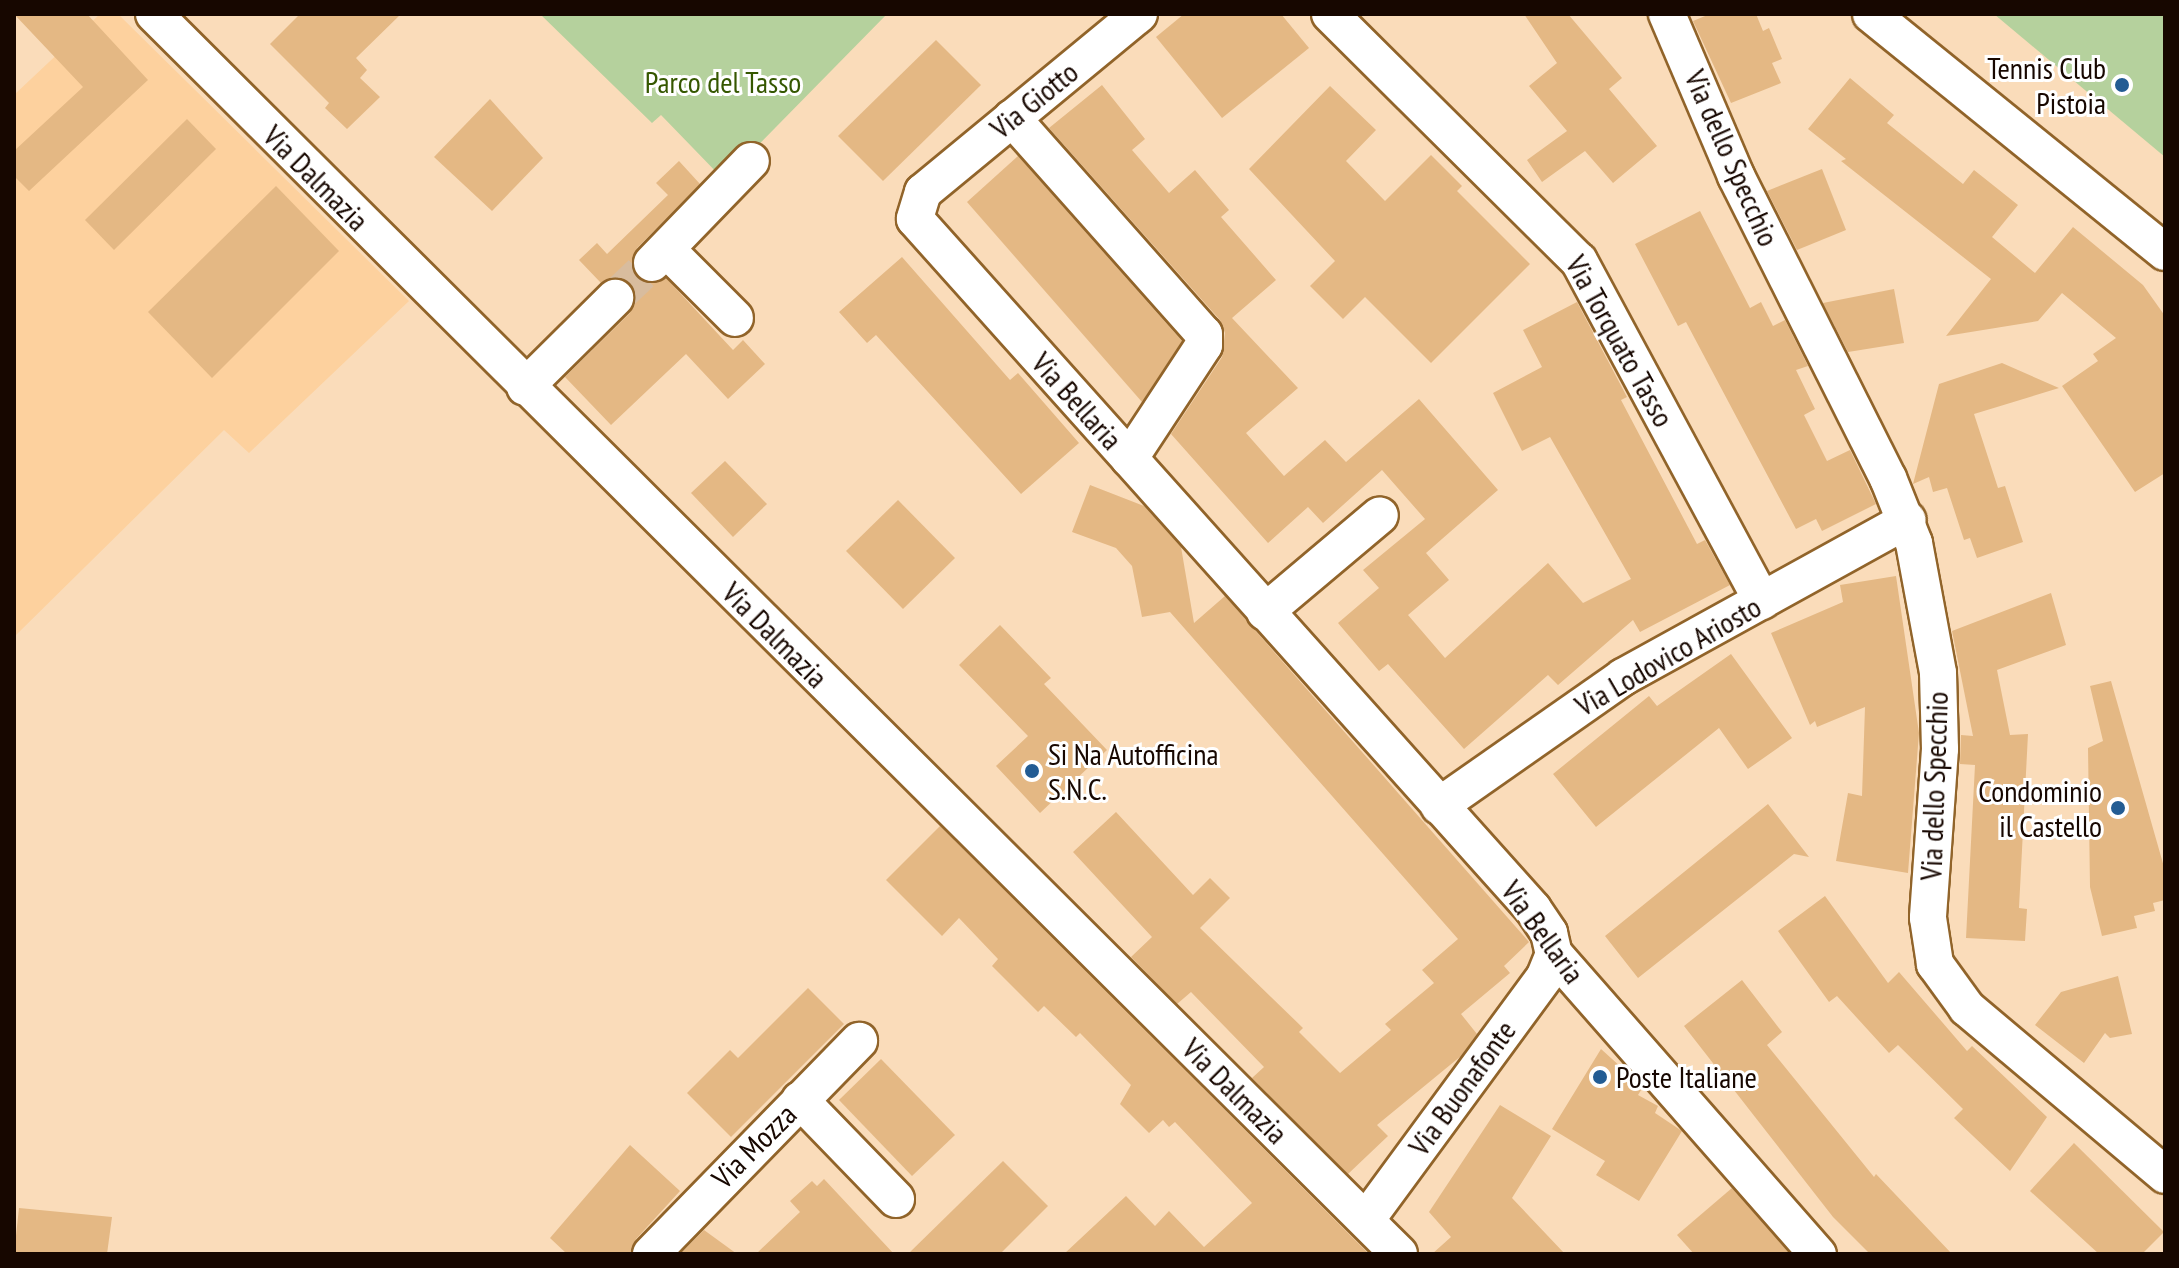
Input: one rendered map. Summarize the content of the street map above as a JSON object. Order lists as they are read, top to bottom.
{
  "streets": {
    "street": [
      "Via Giotto",
      "Via dello Specchio",
      "Via Dalmazia",
      "Via Torquato Tasso",
      "Via Bellaria",
      "Via Lodovico Ariosto",
      "Via Buonafonte",
      "Via Mozza"
    ]
  },
  "crossings": [
    ["Via Giotto", "Via Bellaria"],
    ["Via dello Specchio", "Via Lodovico Ariosto"],
    ["Via Dalmazia", "Via Buonafonte"],
    ["Via Torquato Tasso", "Via Lodovico Ariosto"],
    ["Via Bellaria", "Via Lodovico Ariosto"],
    ["Via Bellaria", "Via Buonafonte"]
  ],
  "parks": ["Parco del Tasso"],
  "places": [
    "Tennis Club Pistoia",
    "Si Na Autofficina S.N.C.",
    "Condominio il Castello",
    "Poste Italiane"
  ]
}
